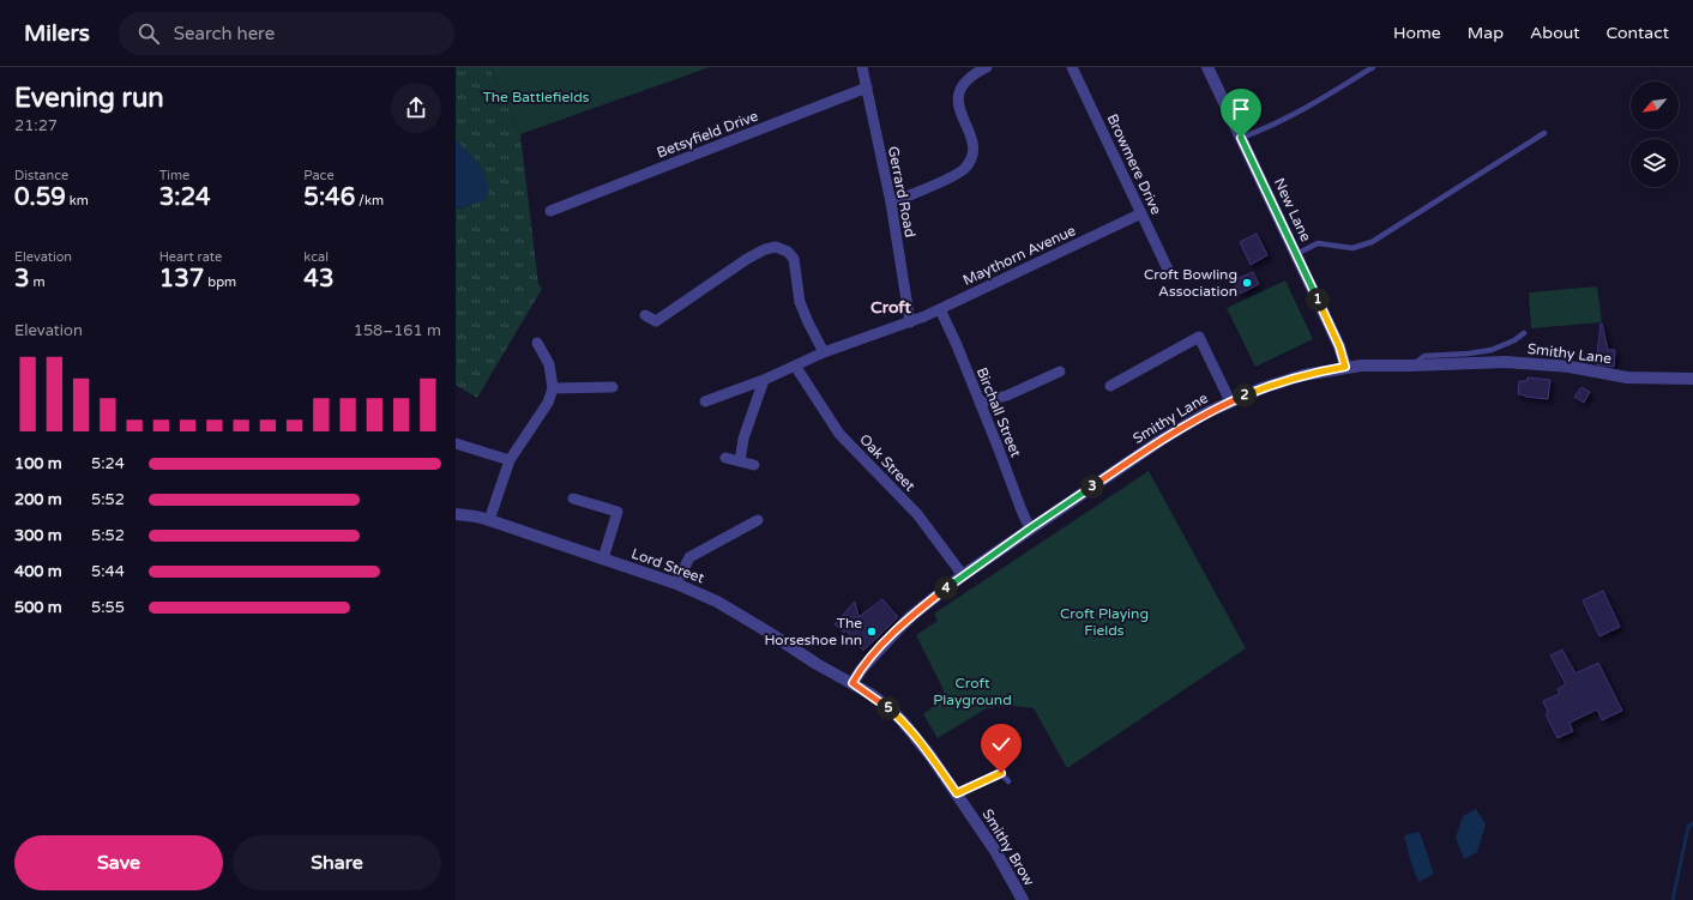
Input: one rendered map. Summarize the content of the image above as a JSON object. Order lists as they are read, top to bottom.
{
  "streets": {
    "street": [
      "Betsyfield Drive",
      "Browmere Drive",
      "Gerrard Road",
      "New Lane",
      "Maythorn Avenue",
      "Smithy Lane",
      "Birchall Street",
      "Oak Street",
      "Lord Street",
      "Smithy Brow"
    ]
  },
  "crossings": [
    ["Betsyfield Drive", "Gerrard Road"],
    ["Browmere Drive", "Maythorn Avenue"],
    ["Gerrard Road", "Maythorn Avenue"],
    ["New Lane", "Smithy Lane"],
    ["Maythorn Avenue", "Birchall Street"],
    ["Maythorn Avenue", "Oak Street"],
    ["Smithy Lane", "Birchall Street"],
    ["Smithy Lane", "Oak Street"],
    ["Smithy Lane", "Lord Street"],
    ["Smithy Lane", "Smithy Brow"],
    ["Lord Street", "Smithy Brow"]
  ],
  "districts": ["Croft"],
  "parks": ["The Battlefields", "Croft Playing Fields", "Croft Playground"],
  "places": ["Croft Bowling Association", "The Horseshoe Inn"],
  "north": "bottom left",
  "page": {
    "header": "Milers",
    "search": "Search here",
    "nav": [
      "Home",
      "Map",
      "About",
      "Contact"
    ],
    "heading": ["Evening run", "21:27"],
    "stats": [
      ["Distance", "0.59 km"],
      ["Time", "3:24"],
      ["Pace", "5:46 /km"],
      ["Elevation", "3 m"],
      ["Heart rate", "137 bpm"],
      ["kcal", "43"]
    ],
    "pins": [
      "1",
      "2",
      "3",
      "4",
      "5"
    ],
    "chart": ["Elevation", "158–161 m"],
    "list": [
      {
        "name": "100 m",
        "note": "5:24"
      },
      {
        "name": "200 m",
        "note": "5:52"
      },
      {
        "name": "300 m",
        "note": "5:52"
      },
      {
        "name": "400 m",
        "note": "5:44"
      },
      {
        "name": "500 m",
        "note": "5:55"
      }
    ],
    "buttons": ["Save", "Share"]
  }
}
